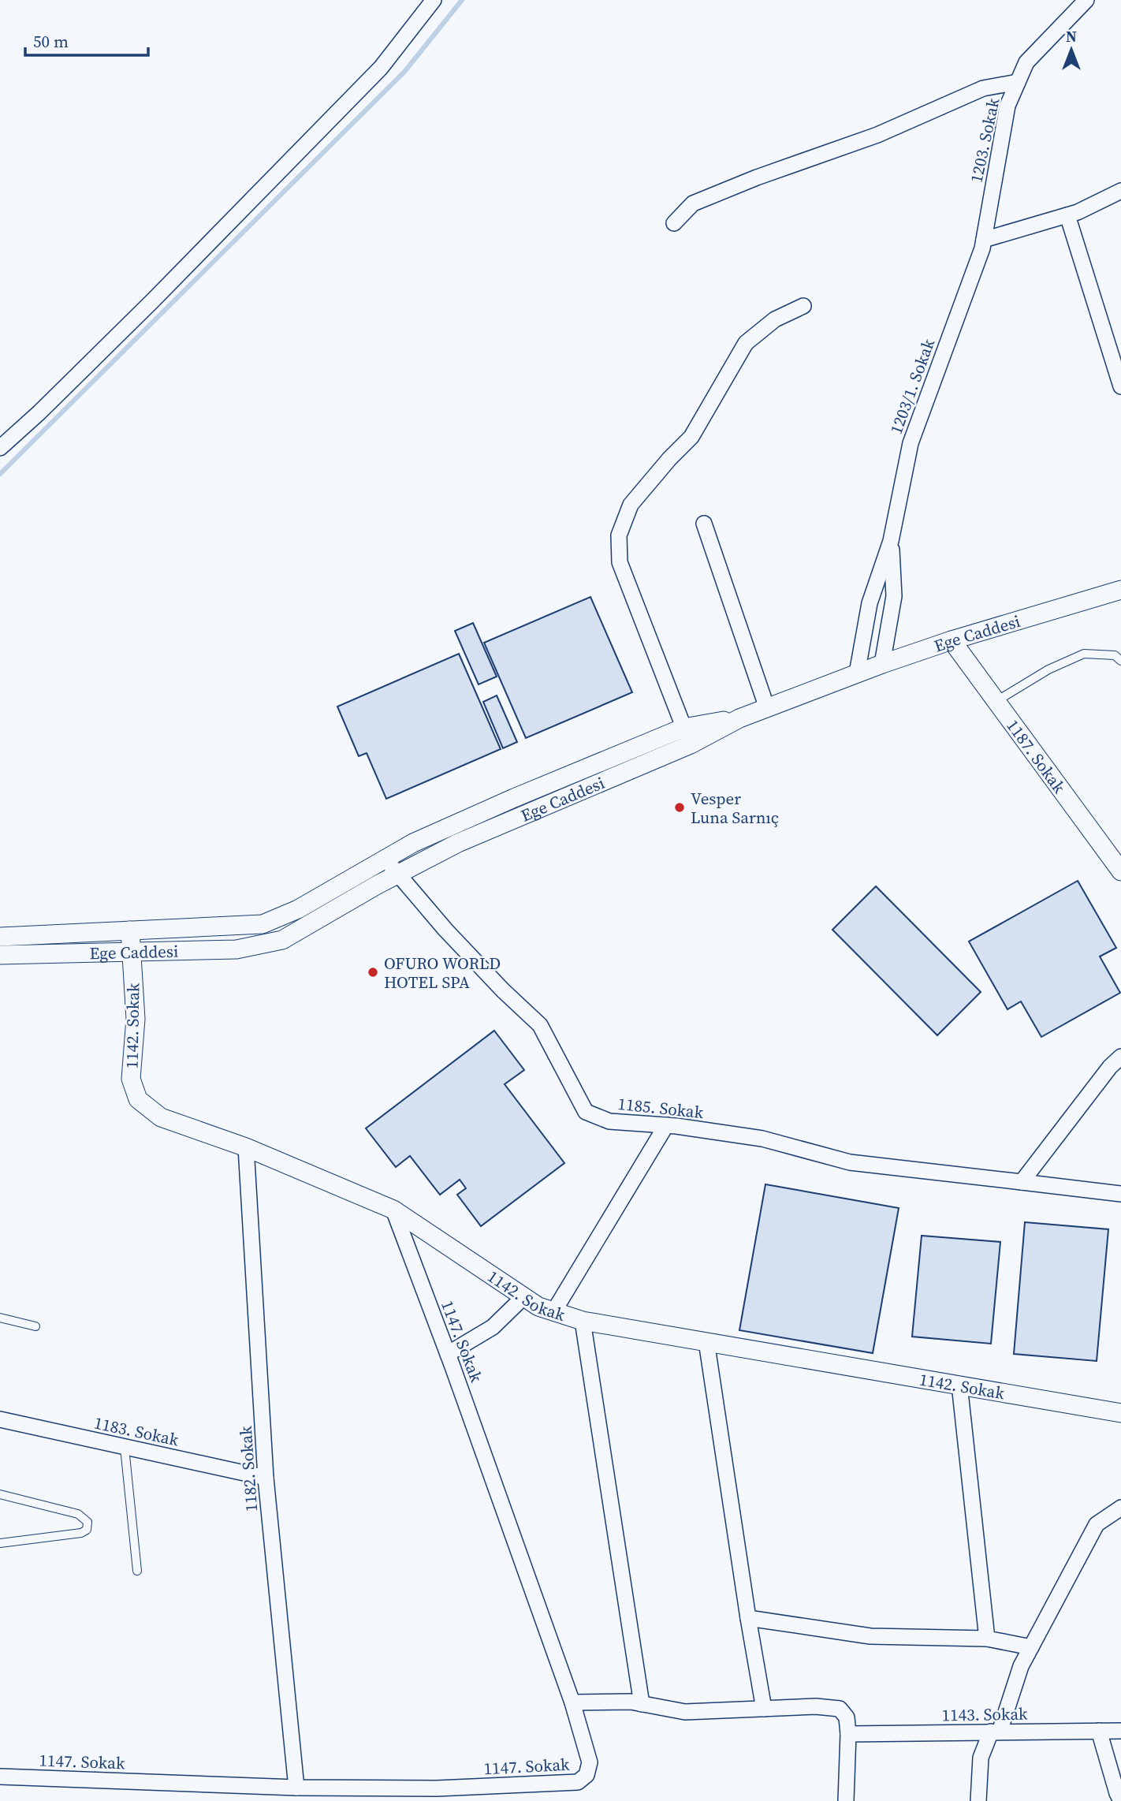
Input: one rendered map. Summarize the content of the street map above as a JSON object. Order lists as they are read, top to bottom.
{
  "streets": {
    "street": [
      "1203. Sokak",
      "1203/1. Sokak",
      "Ege Caddesi",
      "1187. Sokak",
      "1142. Sokak",
      "1185. Sokak",
      "1147. Sokak",
      "1183. Sokak",
      "1182. Sokak",
      "1143. Sokak"
    ]
  },
  "crossings": [
    ["1203. Sokak", "1203/1. Sokak"],
    ["1203/1. Sokak", "Ege Caddesi"],
    ["Ege Caddesi", "1187. Sokak"],
    ["Ege Caddesi", "1142. Sokak"],
    ["Ege Caddesi", "1185. Sokak"],
    ["1142. Sokak", "1147. Sokak"],
    ["1142. Sokak", "1182. Sokak"],
    ["1147. Sokak", "1182. Sokak"],
    ["1183. Sokak", "1182. Sokak"]
  ],
  "places": ["Vesper Luna Sarnıç", "OFURO WORLD HOTEL SPA"],
  "scale_bar": "50 m",
  "north": "top"
}
